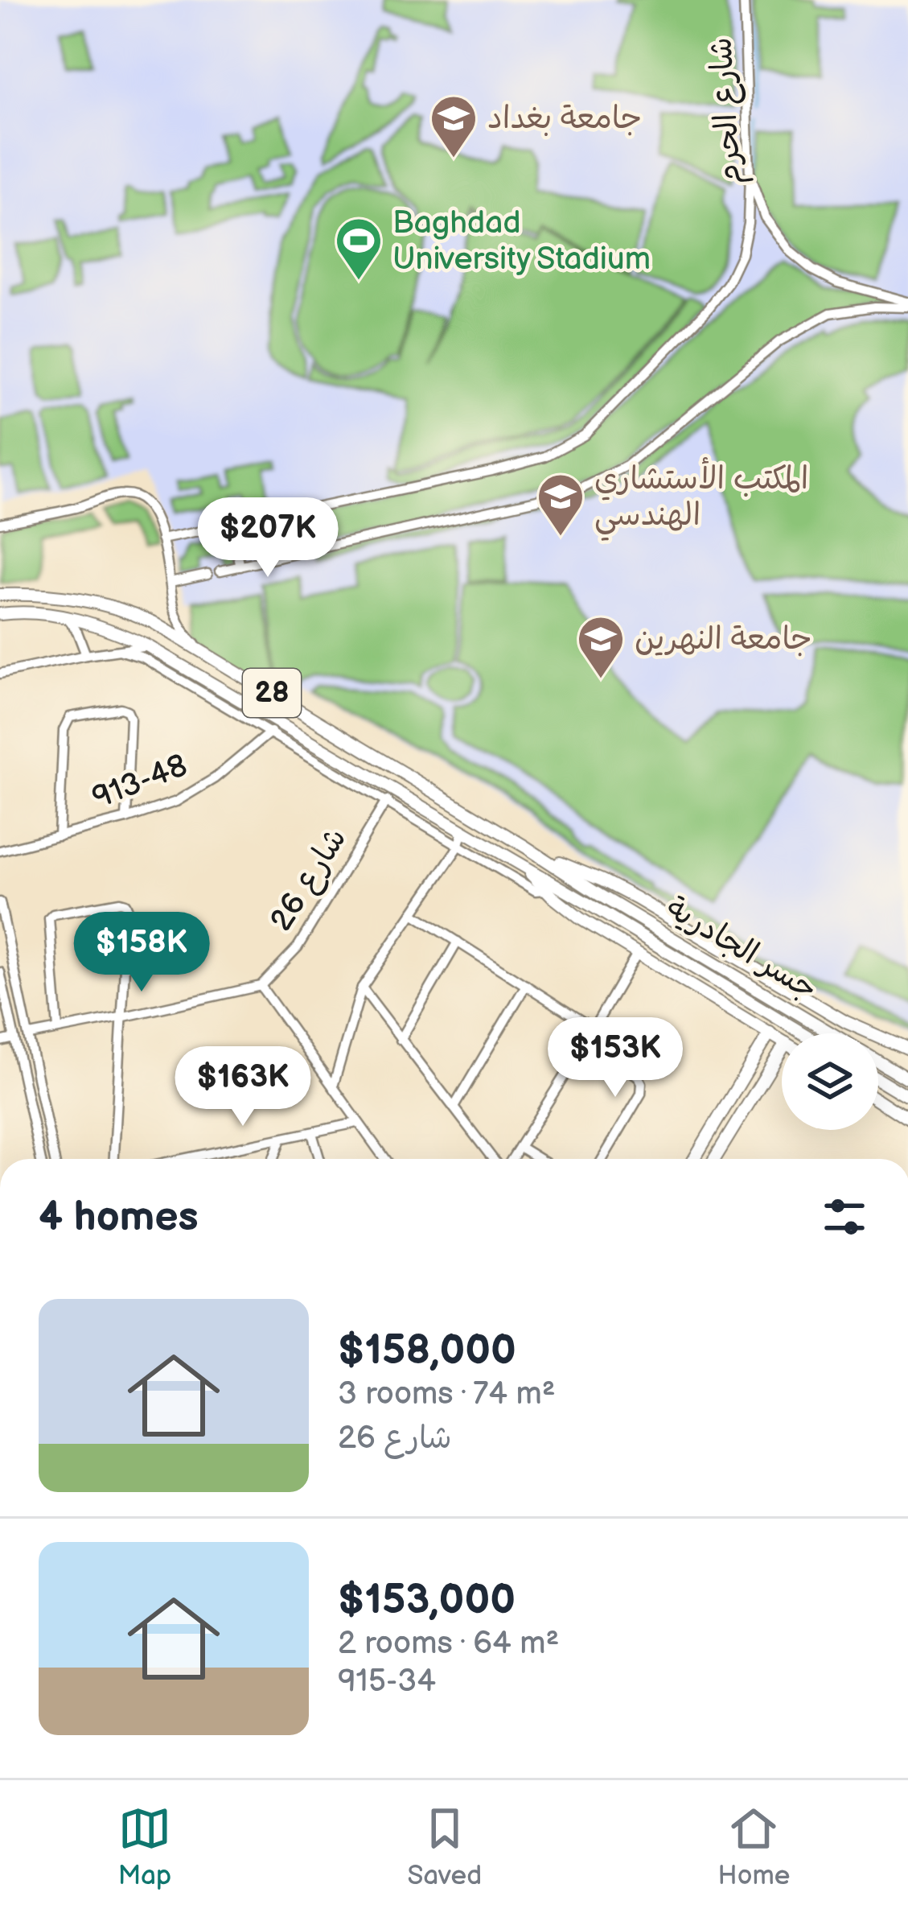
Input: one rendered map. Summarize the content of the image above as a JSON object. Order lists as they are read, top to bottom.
{
  "streets": {
    "main road": ["28", "جسر الجادرية"],
    "street": ["شارع الحرم", "913-48", "شارع 26"]
  },
  "crossings": [
    ["28", "913-48"],
    ["28", "شارع 26"]
  ],
  "places": {
    "school or university": ["جامعة بغداد", "المكتب الأستشاري الهندسي", "جامعة النهرين"],
    "sports": ["Baghdad University Stadium"]
  },
  "page": {
    "price": [
      "$207K",
      "$158K",
      "$153K",
      "$163K"
    ],
    "heading": "4 homes",
    "list": [
      {
        "name": "$158,000",
        "note": "3 rooms · 74 m² · شارع 26"
      },
      {
        "name": "$153,000",
        "note": "2 rooms · 64 m² · 915-34"
      }
    ],
    "tabs": ["Map", "Saved", "Home"]
  }
}
